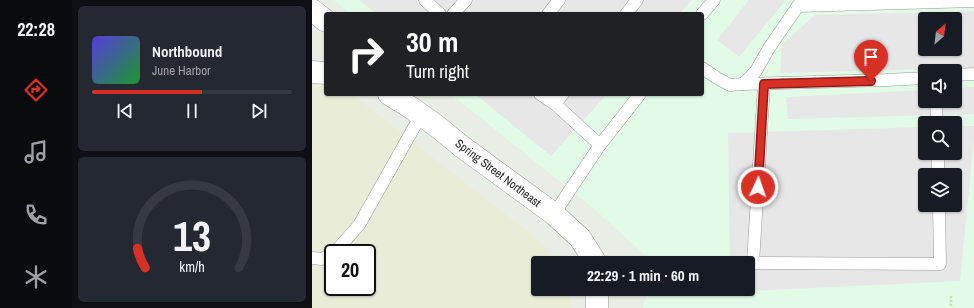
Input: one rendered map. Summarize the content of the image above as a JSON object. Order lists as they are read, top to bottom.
{
  "streets": {
    "street": ["Spring Street Northeast"]
  },
  "north": "top right",
  "page": {
    "tabs": "22:28",
    "turn": ["30 m", "Turn right"],
    "song": ["Northbound", "June Harbor"],
    "limit": "20",
    "trip": "22:29 · 1 min · 60 m",
    "gauge": ["13", "km/h"]
  }
}
